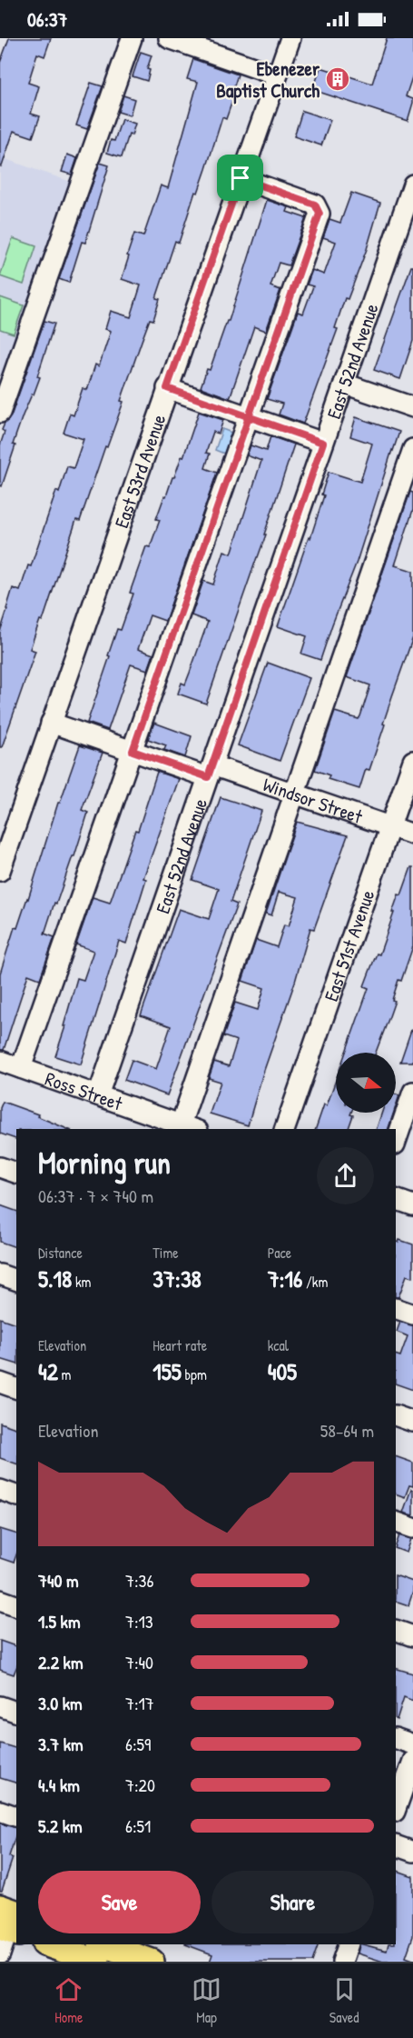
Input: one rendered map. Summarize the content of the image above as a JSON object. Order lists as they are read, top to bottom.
{
  "streets": {
    "street": [
      "East 52nd Avenue",
      "East 53rd Avenue",
      "Windsor Street",
      "East 51st Avenue",
      "Ross Street"
    ]
  },
  "crossings": [
    ["East 52nd Avenue", "Windsor Street"],
    ["East 52nd Avenue", "Ross Street"],
    ["East 53rd Avenue", "Windsor Street"],
    ["Windsor Street", "East 51st Avenue"]
  ],
  "places": {
    "building": ["Ebenezer Baptist Church"]
  },
  "north": "right",
  "page": {
    "status": "06:37",
    "heading": ["Morning run", "06:37 · 7 × 740 m"],
    "stats": [
      ["Distance", "5.18 km"],
      ["Time", "37:38"],
      ["Pace", "7:16 /km"],
      ["Elevation", "42 m"],
      ["Heart rate", "155 bpm"],
      ["kcal", "405"]
    ],
    "chart": ["Elevation", "58–64 m"],
    "list": [
      {
        "name": "740 m",
        "note": "7:36"
      },
      {
        "name": "1.5 km",
        "note": "7:13"
      },
      {
        "name": "2.2 km",
        "note": "7:40"
      },
      {
        "name": "3.0 km",
        "note": "7:17"
      },
      {
        "name": "3.7 km",
        "note": "6:59"
      },
      {
        "name": "4.4 km",
        "note": "7:20"
      },
      {
        "name": "5.2 km",
        "note": "6:51"
      }
    ],
    "buttons": ["Save", "Share"],
    "tabs": ["Home", "Map", "Saved"]
  }
}
